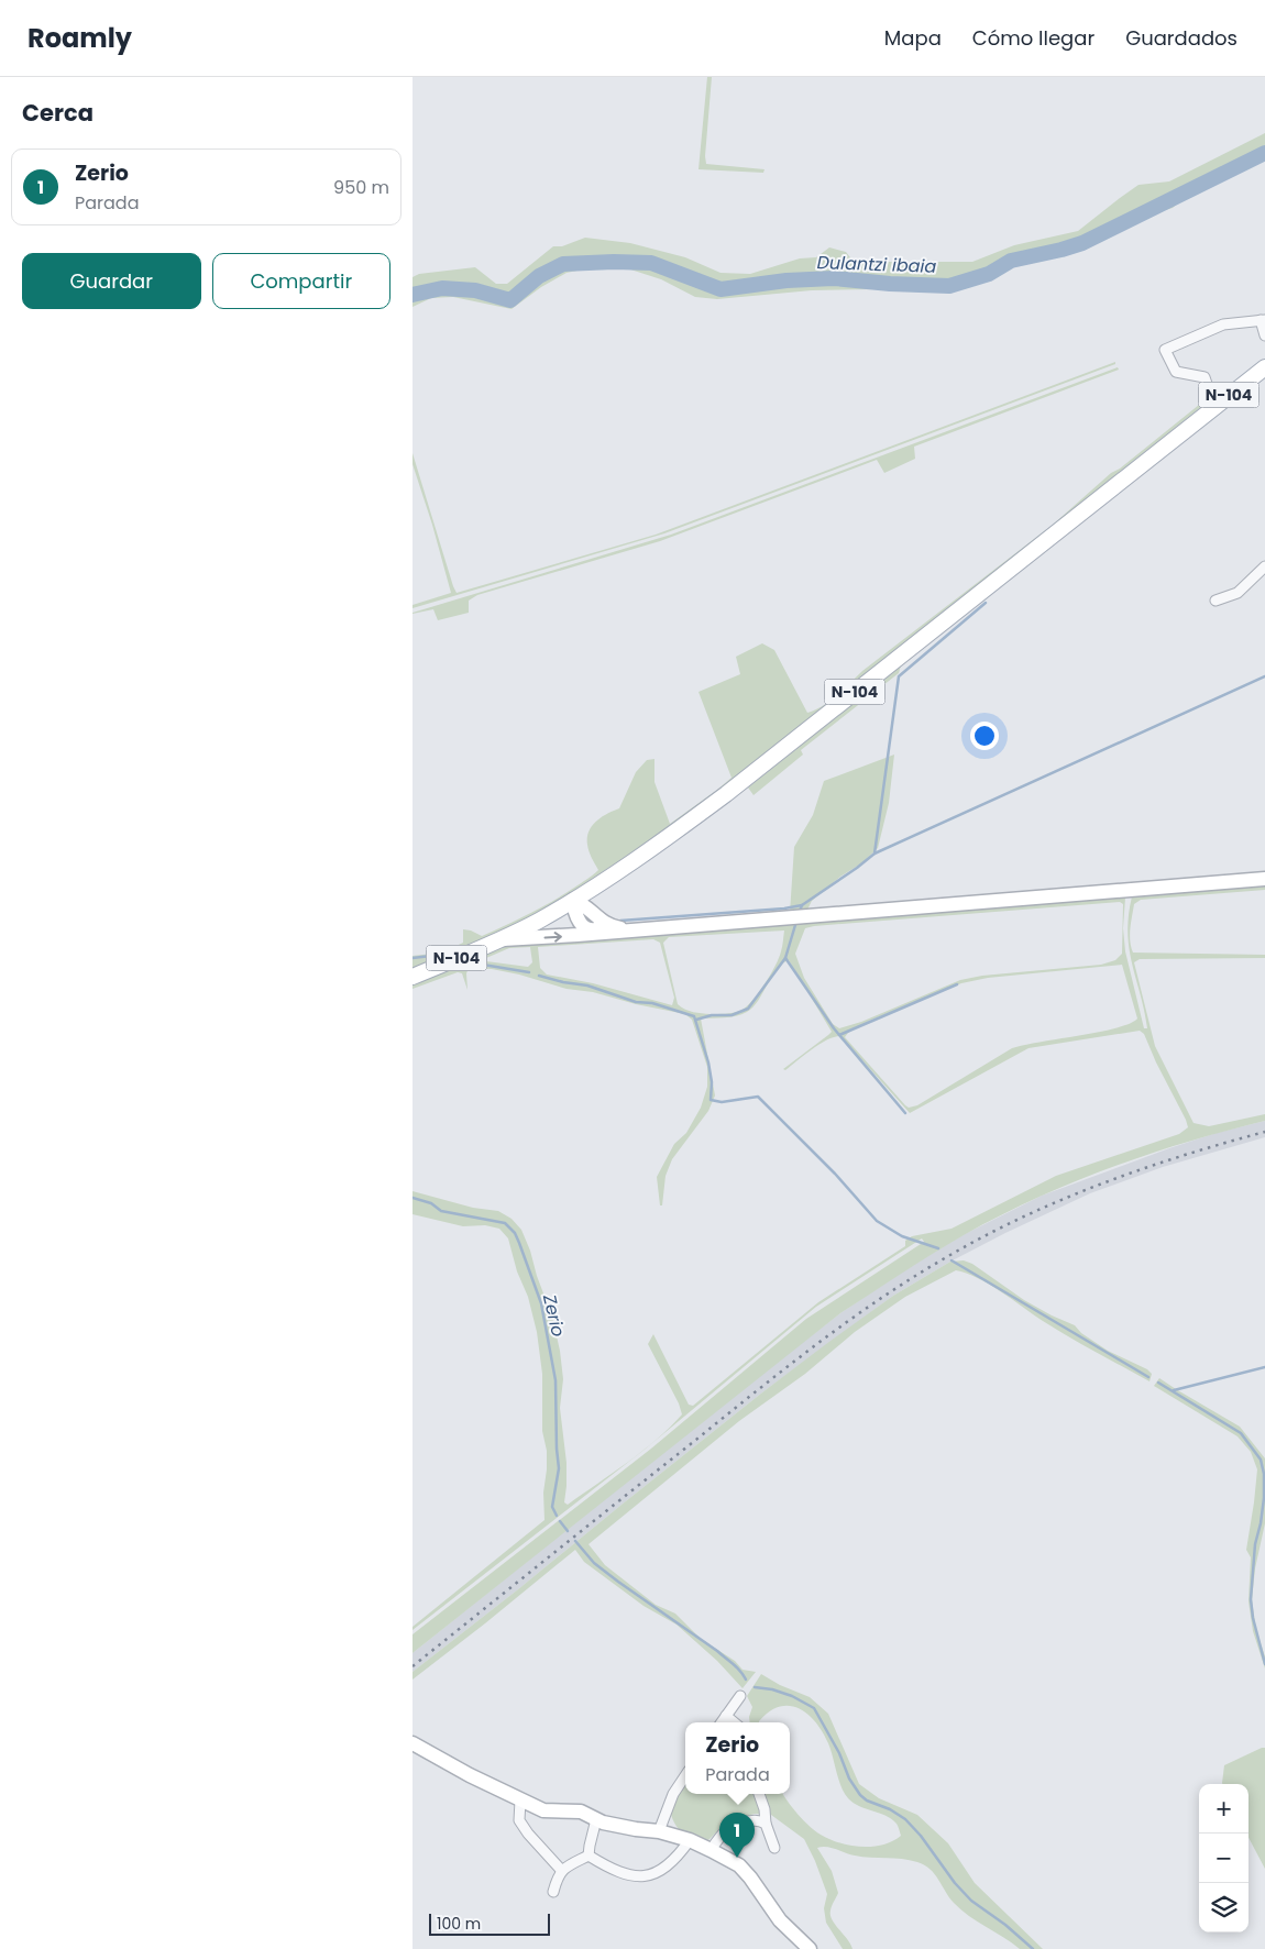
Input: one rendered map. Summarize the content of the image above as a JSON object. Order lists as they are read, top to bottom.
{
  "streets": {
    "main road": ["N-104"]
  },
  "water": ["Dulantzi ibaia", "Zerio"],
  "scale_bar": "100 m",
  "page": {
    "header": "Roamly",
    "nav": ["Mapa", "Cómo llegar", "Guardados"],
    "heading": "Cerca",
    "list": [
      {
        "mark": "1",
        "name": "Zerio",
        "note": "Parada",
        "value": "950 m"
      }
    ],
    "buttons": ["Guardar", "Compartir"],
    "popup": ["Zerio", "Parada"],
    "map_buttons": ["+", "−"],
    "pins": "1",
    "scale": "100 m"
  }
}
